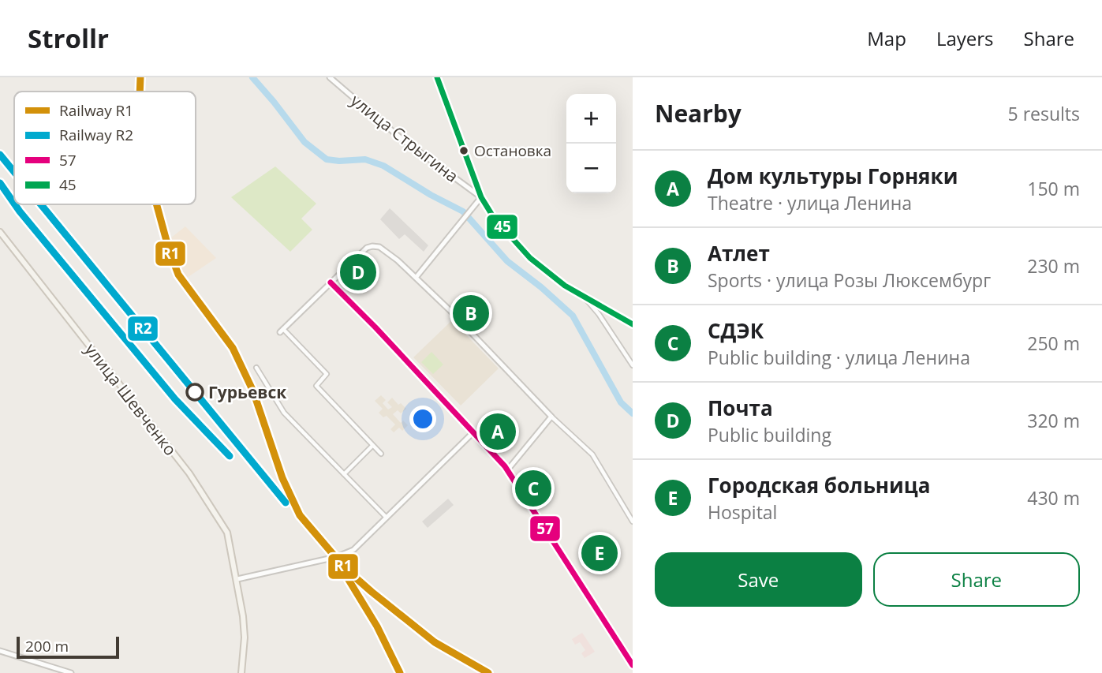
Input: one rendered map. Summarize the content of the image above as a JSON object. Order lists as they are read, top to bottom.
{
  "streets": {
    "main road": ["улица Шевченко"],
    "street": ["улица Стрыгина"]
  },
  "places": ["Остановка", "Гурьевск"],
  "lines": [
    "rail line R1",
    "transit line 45",
    "rail line R2",
    "transit line 57"
  ],
  "legend": [
    "Railway R1",
    "Railway R2",
    "57",
    "45"
  ],
  "scale_bar": "200 m",
  "page": {
    "header": "Strollr",
    "nav": ["Map", "Layers", "Share"],
    "heading": ["Nearby", "5 results"],
    "map_buttons": ["+", "−"],
    "list": [
      {
        "mark": "A",
        "name": "Дом культуры Горняки",
        "note": "Theatre · улица Ленина",
        "value": "150 m"
      },
      {
        "mark": "B",
        "name": "Атлет",
        "note": "Sports · улица Розы Люксембург",
        "value": "230 m"
      },
      {
        "mark": "C",
        "name": "СДЭК",
        "note": "Public building · улица Ленина",
        "value": "250 m"
      },
      {
        "mark": "D",
        "name": "Почта",
        "note": "Public building",
        "value": "320 m"
      },
      {
        "mark": "E",
        "name": "Городская больница",
        "note": "Hospital",
        "value": "430 m"
      }
    ],
    "pins": [
      "D",
      "B",
      "A",
      "C",
      "E"
    ],
    "buttons": ["Save", "Share"],
    "scale": "200 m"
  }
}
